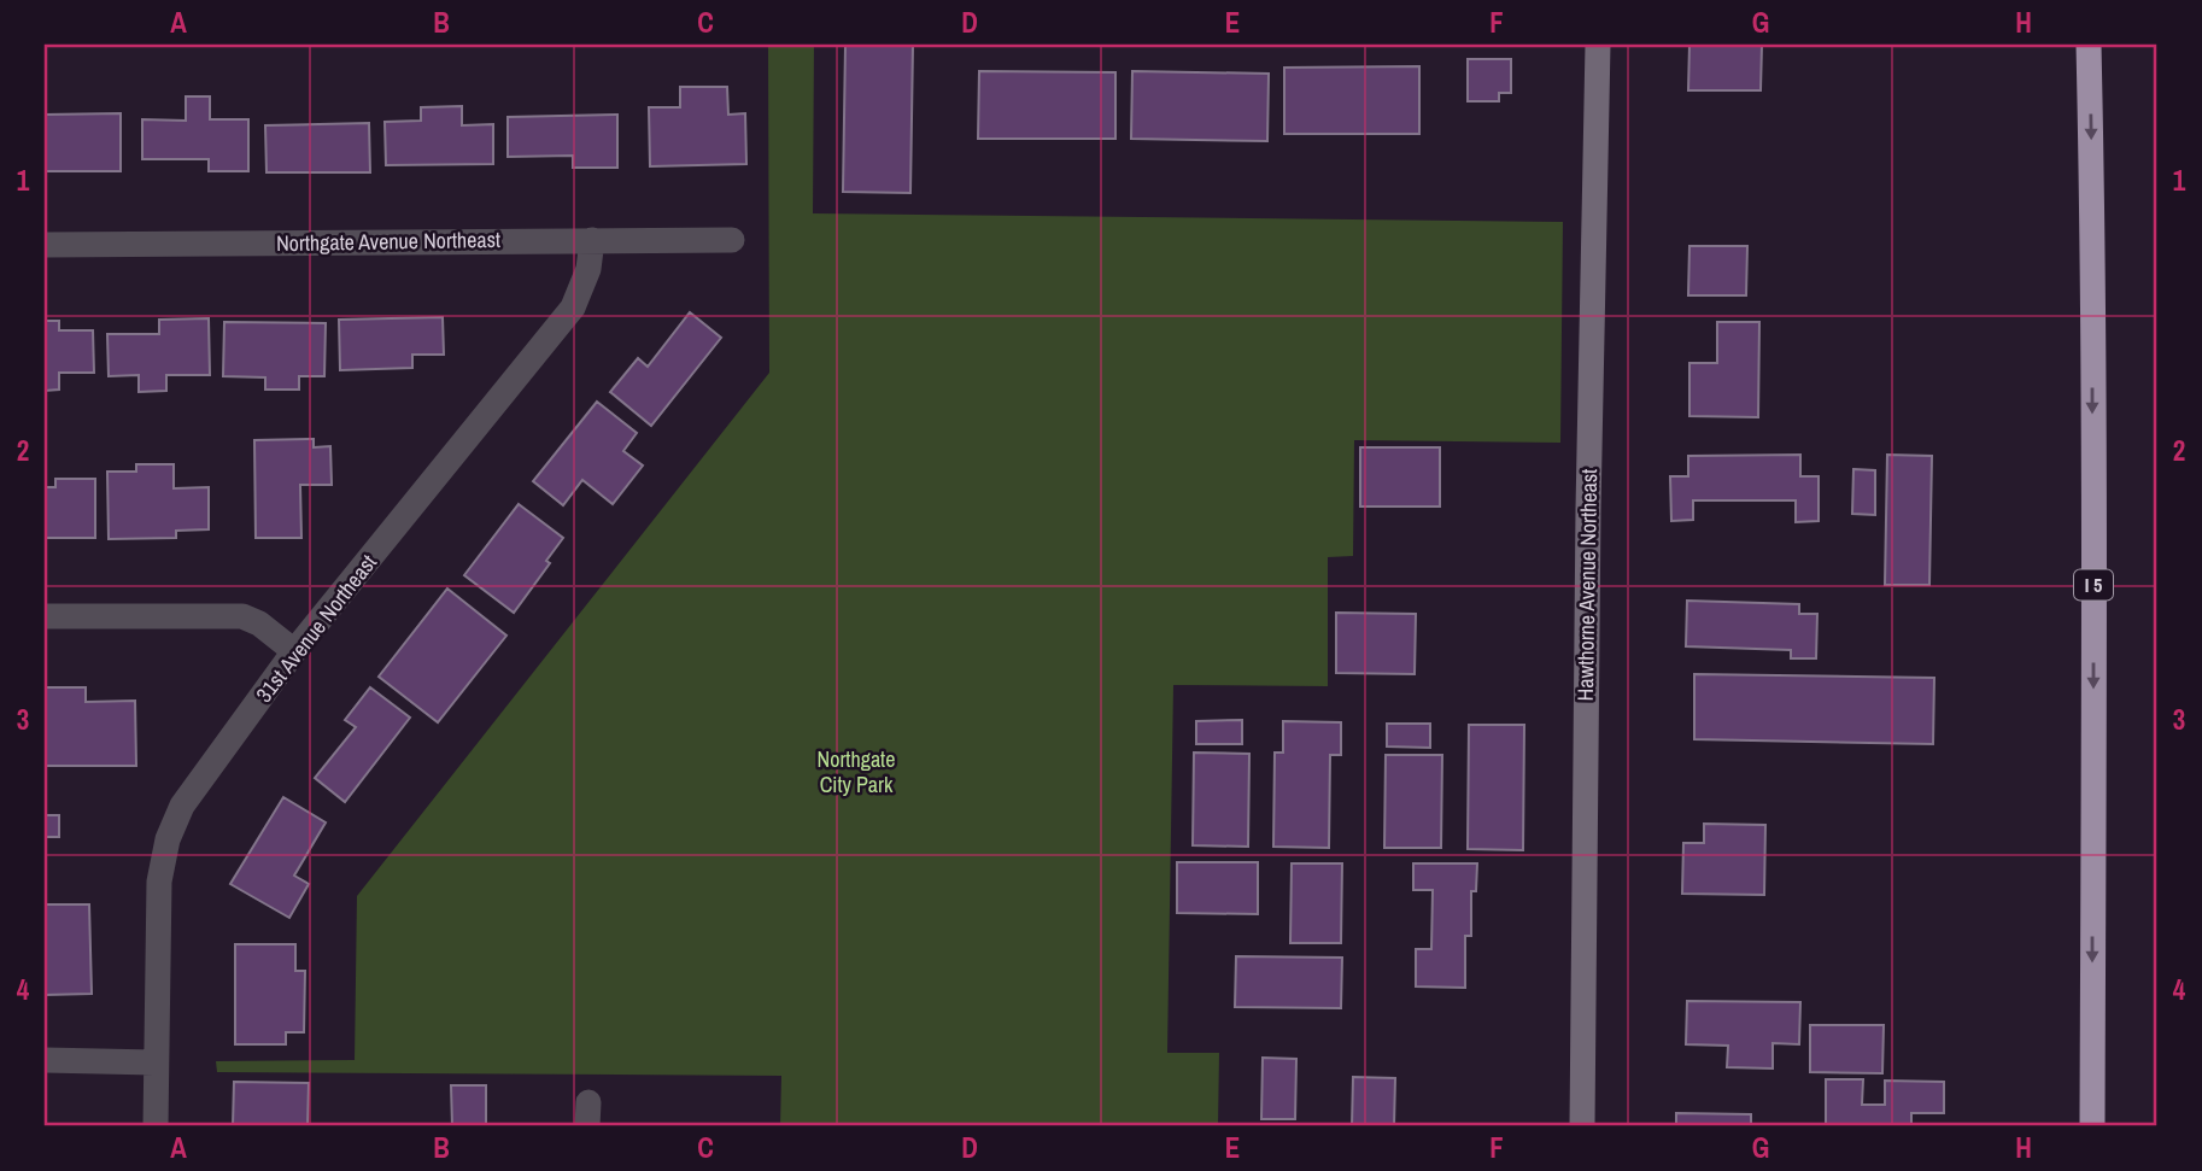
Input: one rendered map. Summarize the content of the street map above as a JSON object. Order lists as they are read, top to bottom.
{
  "streets": {
    "highway": ["I 5"],
    "main road": ["Hawthorne Avenue Northeast"],
    "street": ["Northgate Avenue Northeast", "31st Avenue Northeast"]
  },
  "crossings": [
    ["Northgate Avenue Northeast", "31st Avenue Northeast"]
  ],
  "parks": ["Northgate City Park"],
  "grid": {
    "columns": [
      "A",
      "B",
      "C",
      "D",
      "E",
      "F",
      "G",
      "H"
    ],
    "rows": [
      "1",
      "2",
      "3",
      "4"
    ]
  }
}
